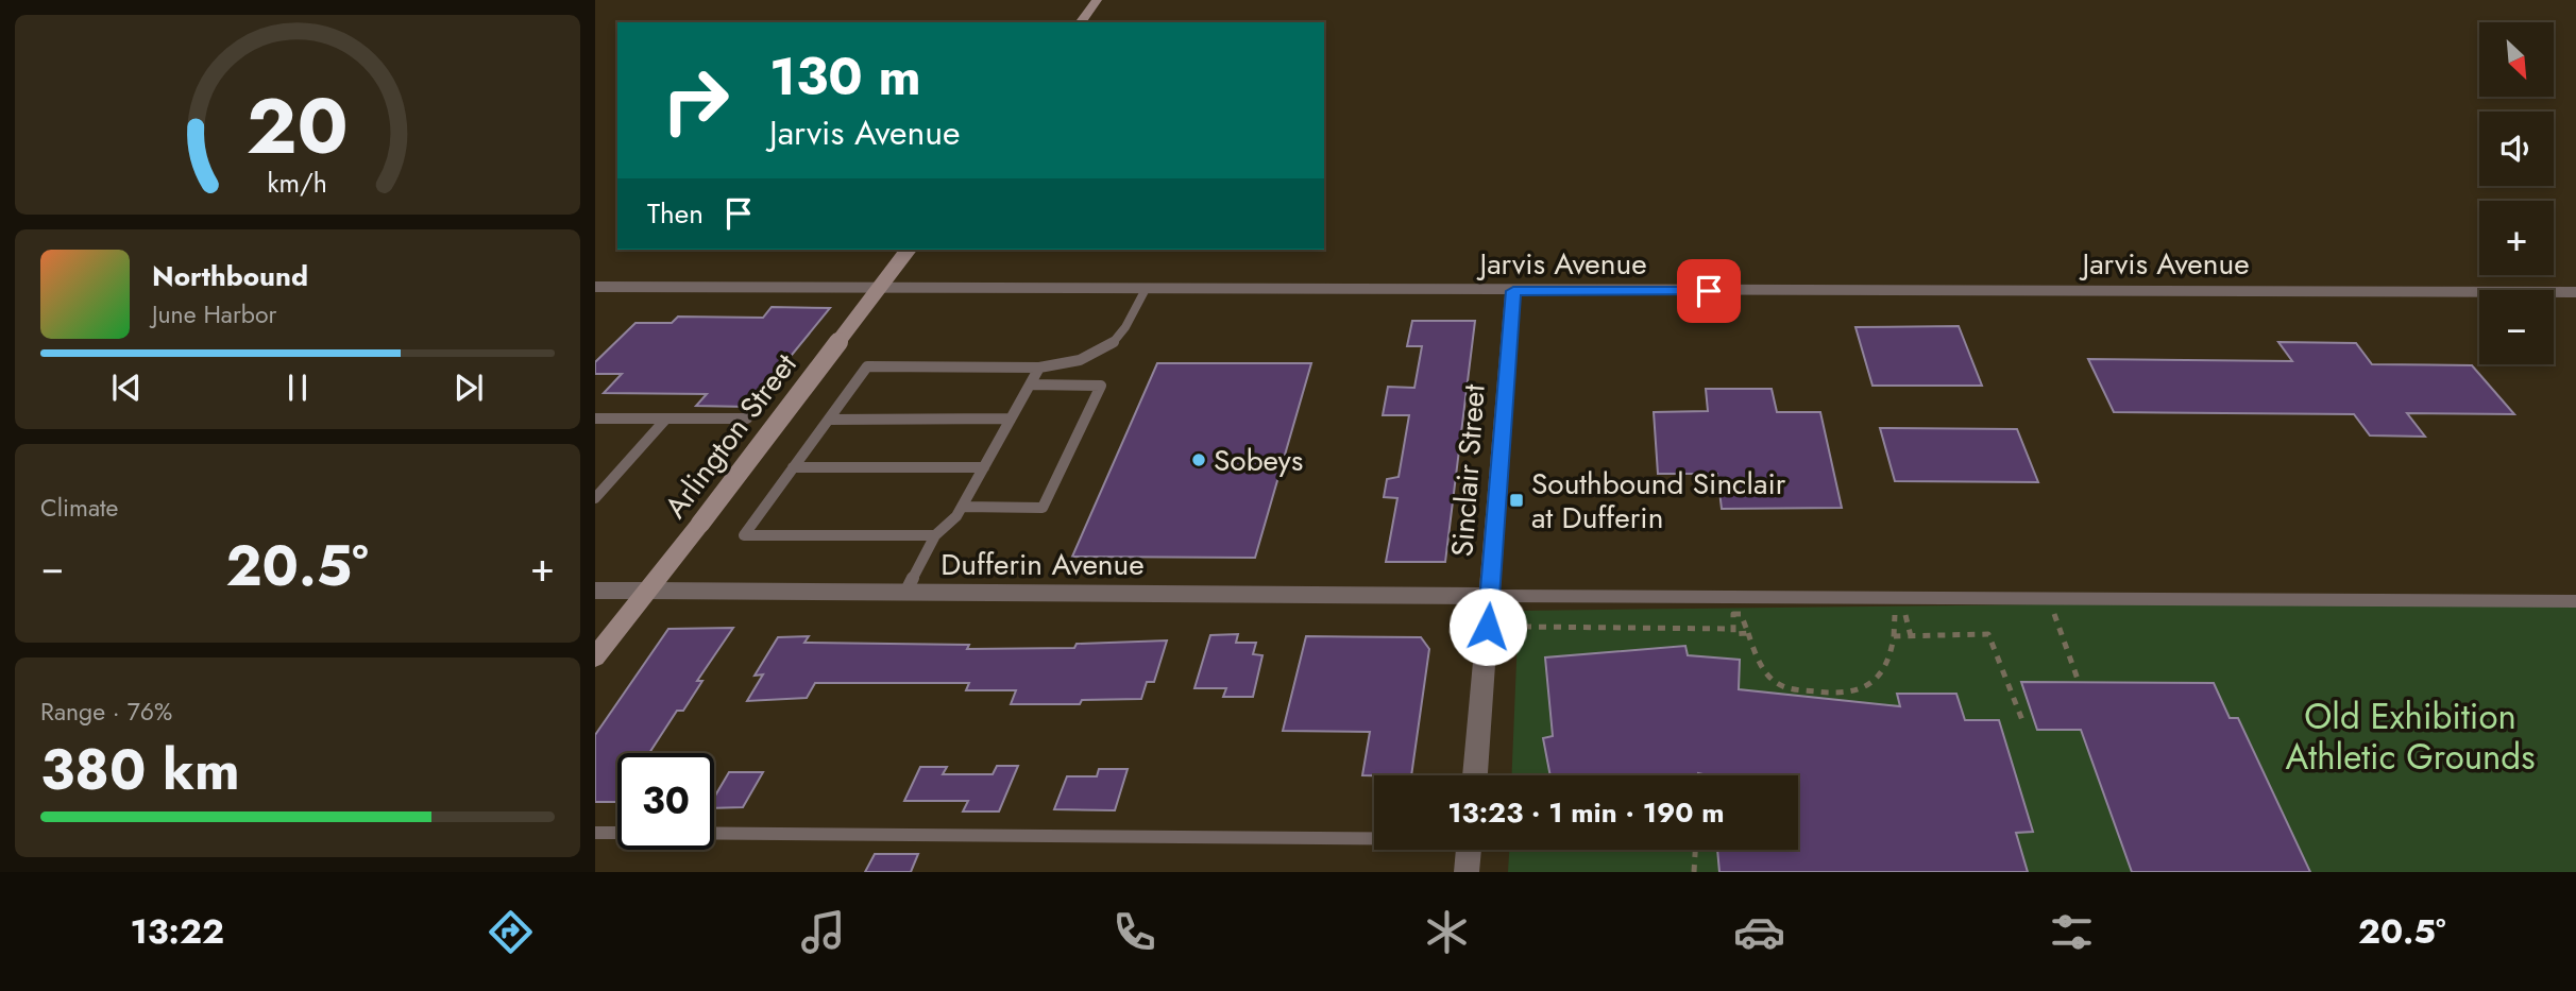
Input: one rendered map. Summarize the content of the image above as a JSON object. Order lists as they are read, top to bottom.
{
  "streets": {
    "main road": ["Arlington Street"],
    "street": ["Jarvis Avenue", "Sinclair Street", "Dufferin Avenue"]
  },
  "crossings": [
    ["Jarvis Avenue", "Sinclair Street"],
    ["Arlington Street", "Dufferin Avenue"],
    ["Sinclair Street", "Dufferin Avenue"]
  ],
  "parks": ["Old Exhibition Athletic Grounds"],
  "places": {
    "other": ["Sobeys"],
    "transit": ["Southbound Sinclair at Dufferin"]
  },
  "north": "bottom right",
  "page": {
    "map_buttons": ["+", "−"],
    "turn": ["130 m", "Jarvis Avenue"],
    "then": "Then",
    "song": ["Northbound", "June Harbor"],
    "tile": [
      "Climate",
      ["Range · 76%", "380 km"]
    ],
    "heat": ["−", "20.5°", "+"],
    "limit": "30",
    "trip": "13:23 · 1 min · 190 m",
    "tabs": ["13:22", "20.5°"],
    "gauge": ["20", "km/h"]
  }
}
